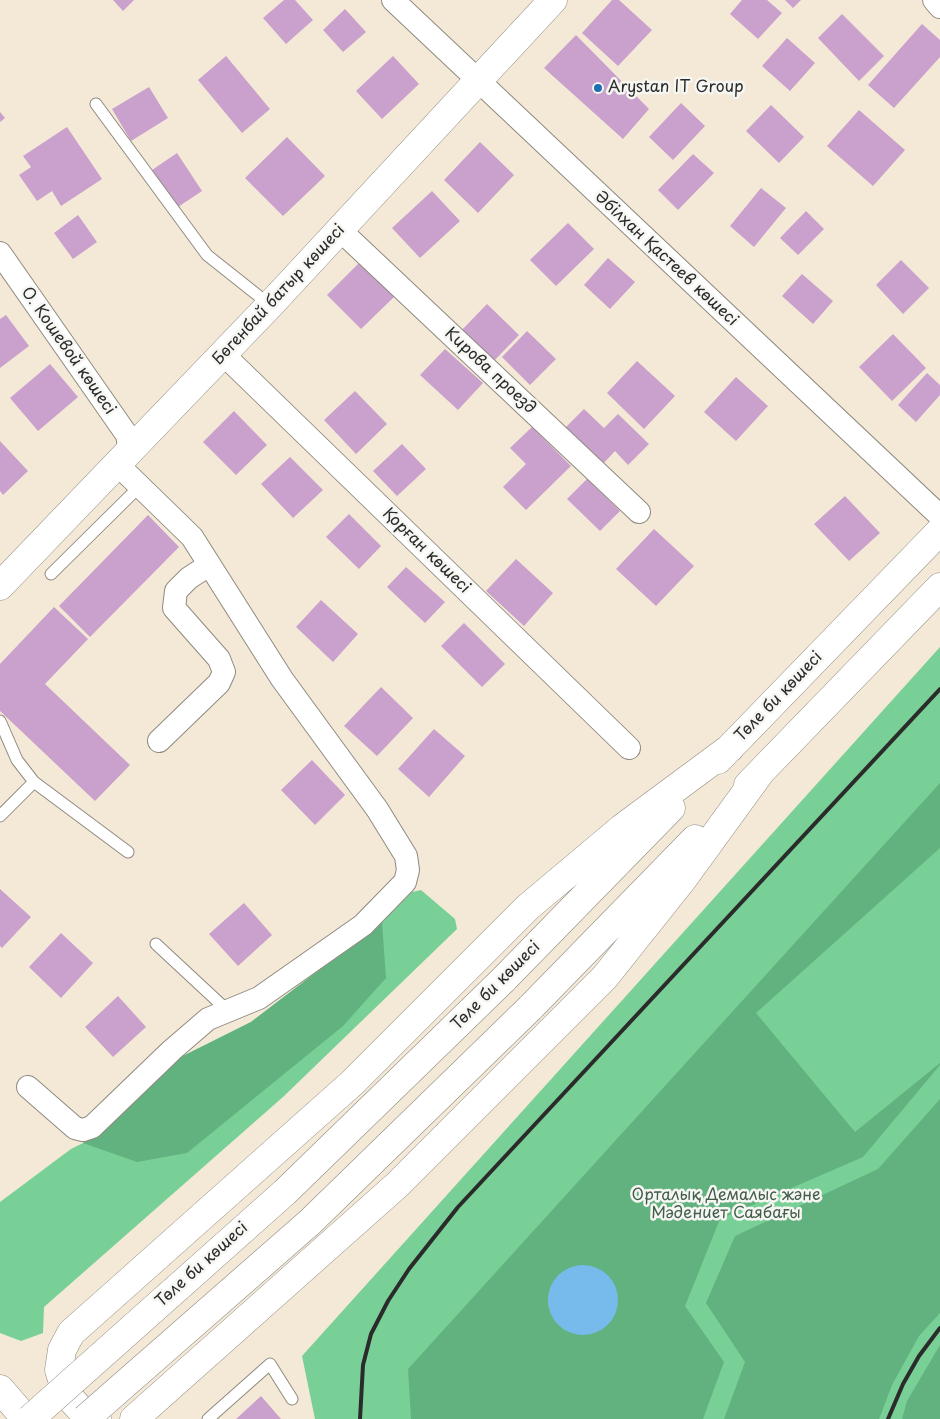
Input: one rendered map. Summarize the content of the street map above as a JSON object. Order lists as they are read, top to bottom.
{
  "streets": {
    "main road": ["Бөгенбай батыр көшесі", "Төле би көшесі"],
    "street": [
      "Әбілхан Қастеев көшесі",
      "О. Кошевой көшесі",
      "Кирова проезд",
      "Қорған көшесі"
    ]
  },
  "crossings": [
    ["Әбілхан Қастеев көшесі", "Бөгенбай батыр көшесі"],
    ["Бөгенбай батыр көшесі", "О. Кошевой көшесі"],
    ["Бөгенбай батыр көшесі", "Кирова проезд"],
    ["Бөгенбай батыр көшесі", "Қорған көшесі"]
  ],
  "parks": ["Орталық Демалыс және Мәдениет Саябағы"],
  "places": ["Arystan IT Group"]
}
